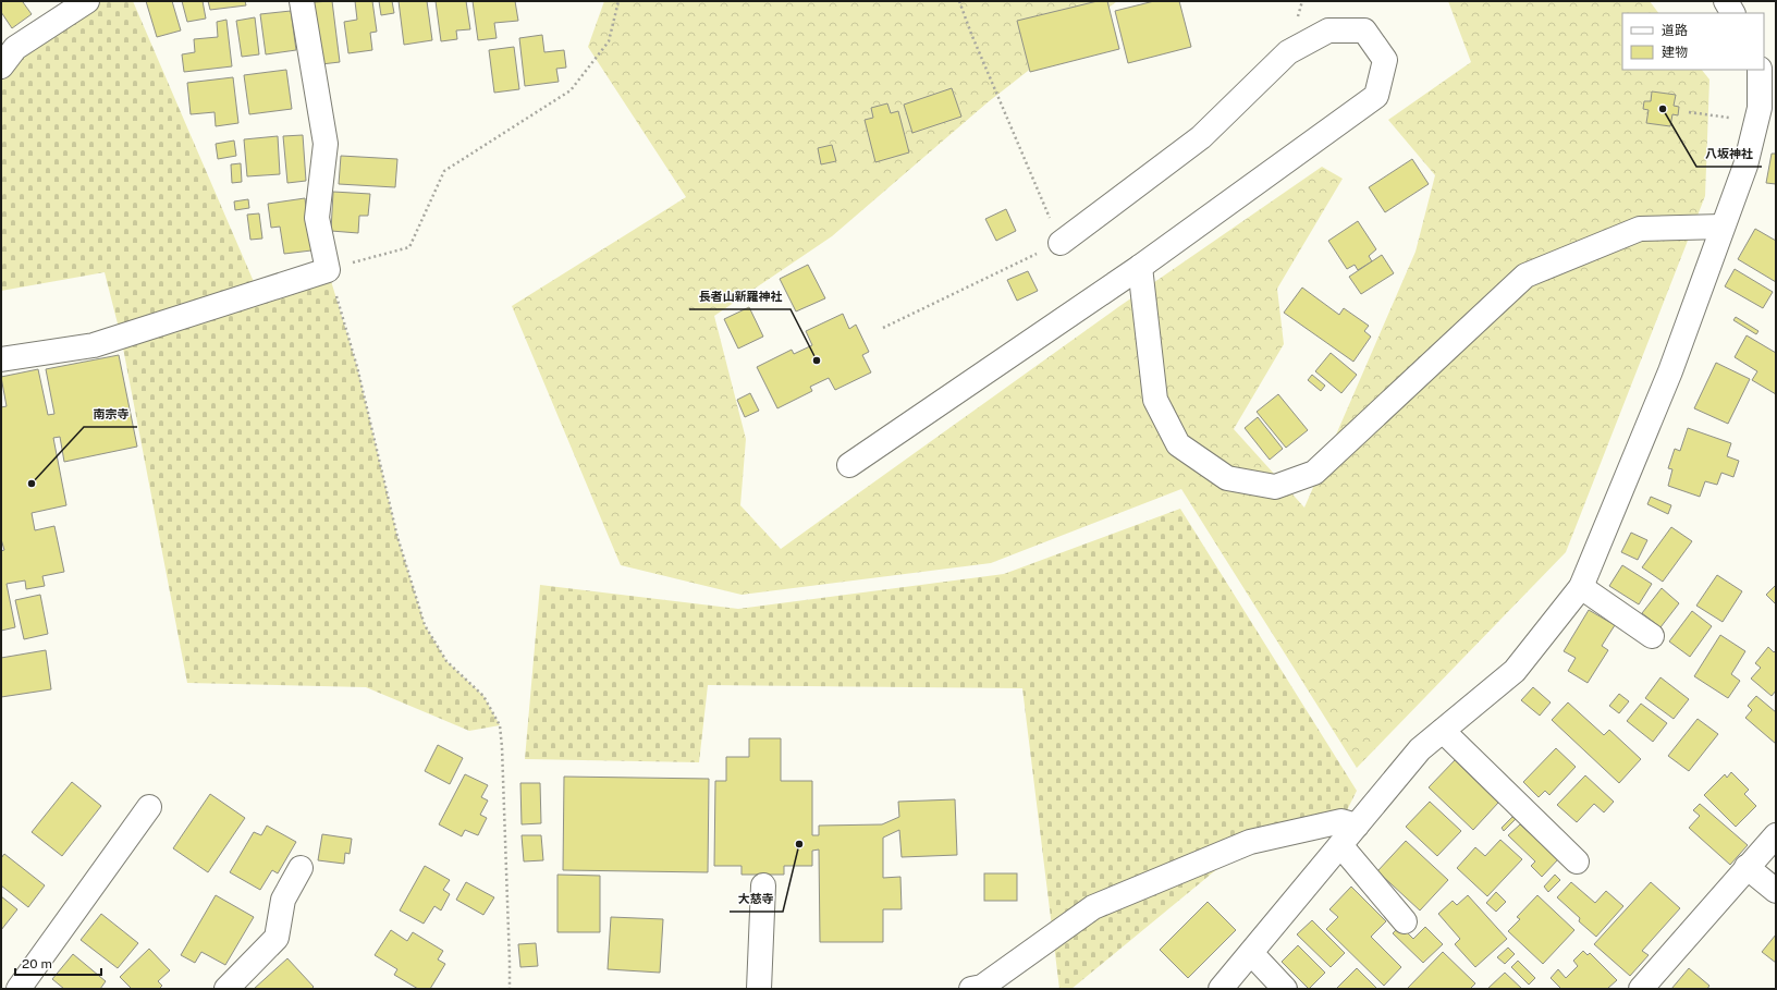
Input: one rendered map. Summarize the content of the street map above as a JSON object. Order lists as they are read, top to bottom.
{
  "places": [
    "八坂神社",
    "長者山新羅神社",
    "南宗寺",
    "大慈寺"
  ],
  "legend": ["道路", "建物"],
  "scale_bar": "20 m"
}
